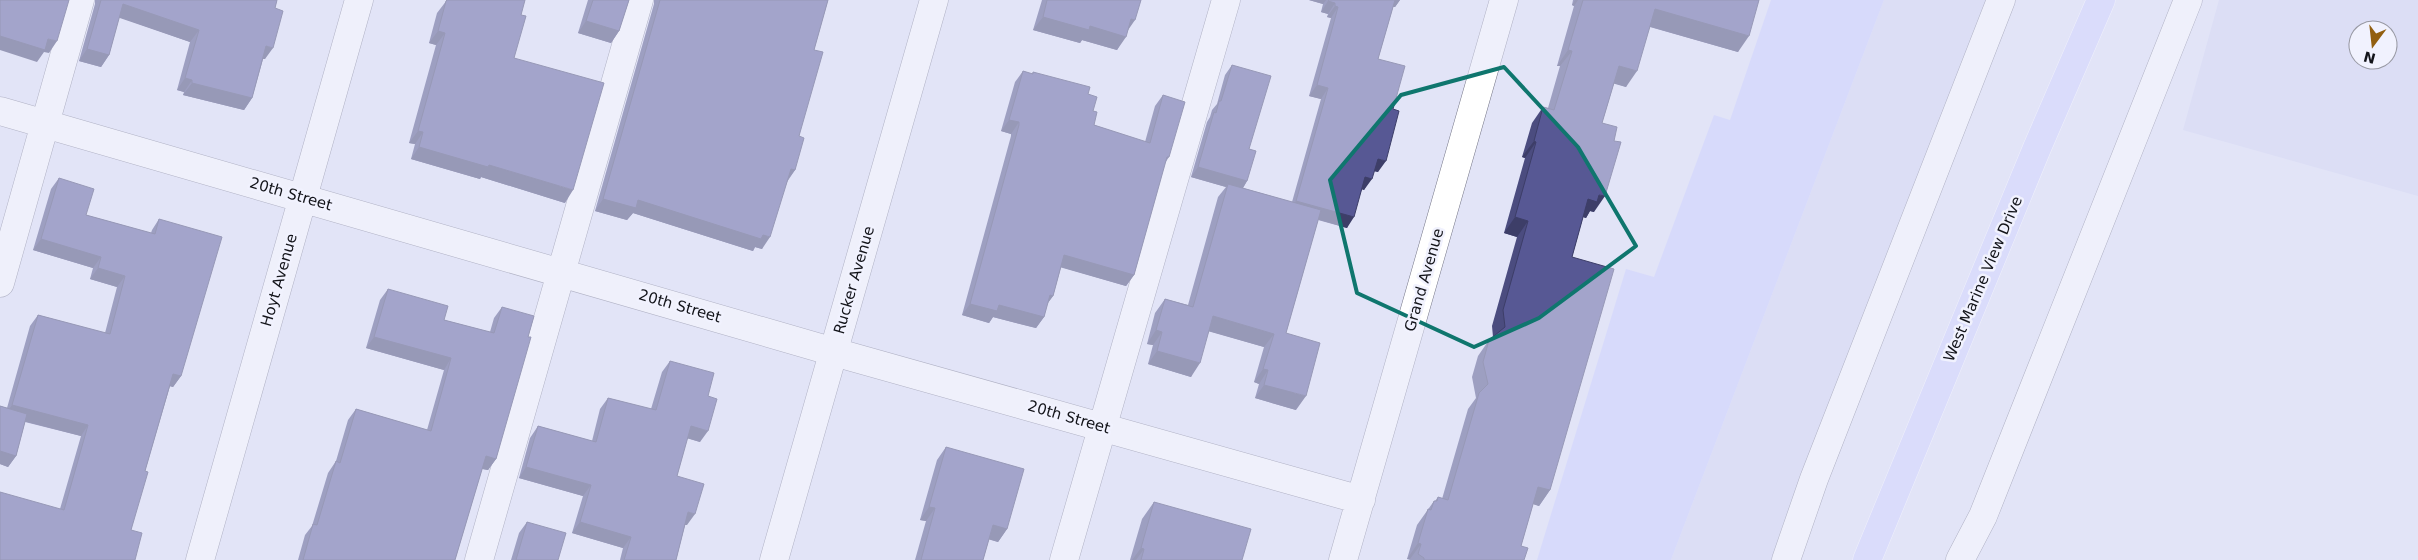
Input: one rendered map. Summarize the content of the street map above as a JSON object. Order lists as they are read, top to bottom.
{
  "streets": {
    "main road": ["West Marine View Drive"],
    "street": [
      "20th Street",
      "Hoyt Avenue",
      "Rucker Avenue",
      "Grand Avenue"
    ]
  },
  "crossings": [
    ["20th Street", "Hoyt Avenue"],
    ["20th Street", "Rucker Avenue"],
    ["20th Street", "Grand Avenue"]
  ],
  "north": "bottom"
}
